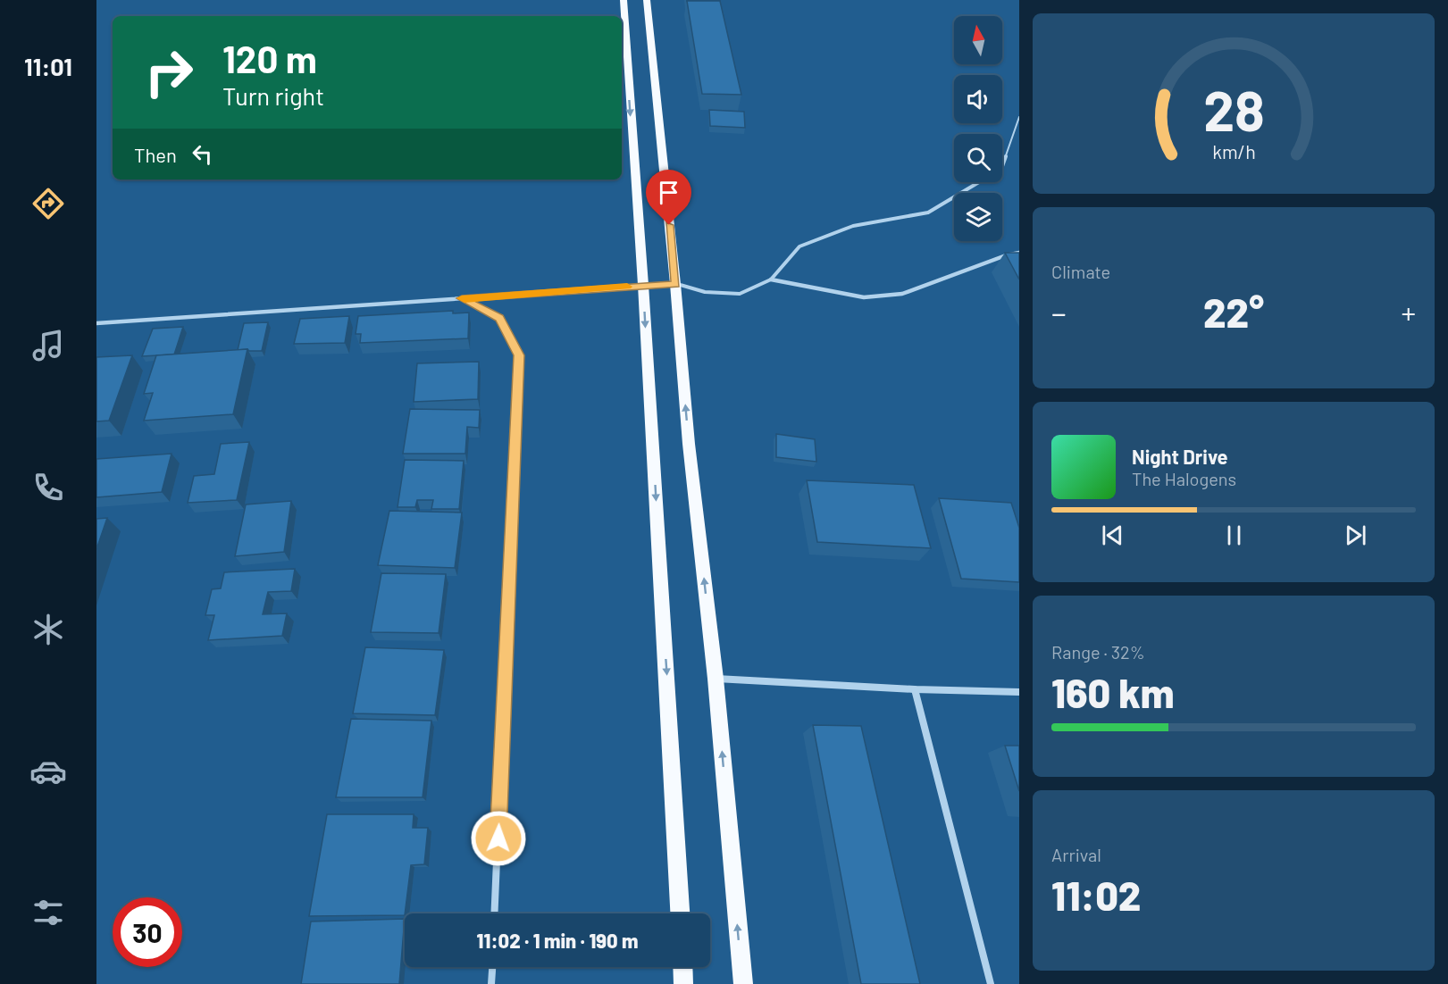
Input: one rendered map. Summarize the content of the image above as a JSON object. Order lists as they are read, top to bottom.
{
  "north": "top",
  "page": {
    "tabs": "11:01",
    "turn": ["120 m", "Turn right"],
    "then": "Then",
    "tile": [
      "Climate",
      ["Range · 32%", "160 km"],
      ["Arrival", "11:02"]
    ],
    "heat": ["−", "22°", "+"],
    "song": ["Night Drive", "The Halogens"],
    "limit": "30",
    "trip": "11:02 · 1 min · 190 m",
    "gauge": ["28", "km/h"]
  }
}
